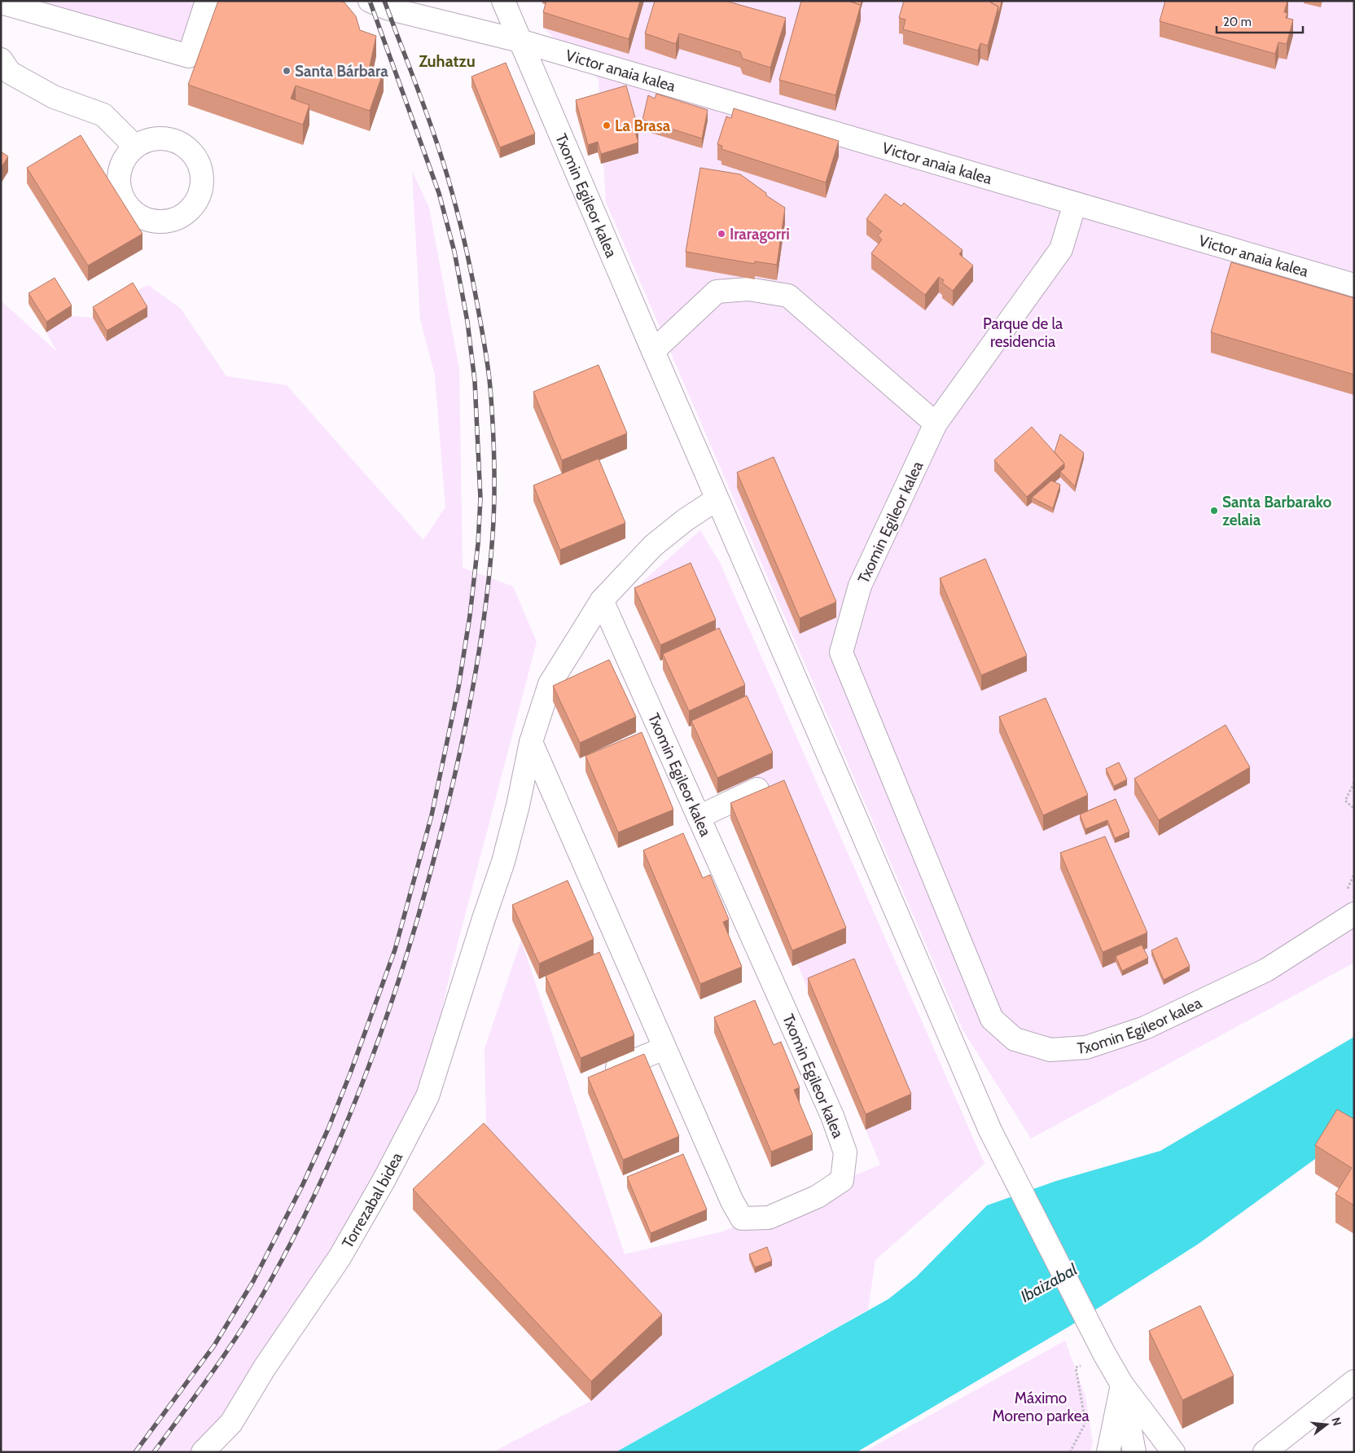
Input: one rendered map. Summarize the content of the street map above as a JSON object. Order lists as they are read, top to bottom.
{
  "streets": {
    "main road": ["Victor anaia kalea", "Txomin Egileor kalea", "Torrezabal bidea"]
  },
  "crossings": [
    ["Victor anaia kalea", "Txomin Egileor kalea"],
    ["Txomin Egileor kalea", "Torrezabal bidea"]
  ],
  "districts": ["Zuhatzu"],
  "water": ["Ibaizabal"],
  "parks": ["Parque de la residencia", "Máximo Moreno parkea"],
  "places": [
    "Santa Bárbara",
    "La Brasa",
    "Iraragorri",
    "Santa Barbarako zelaia"
  ],
  "scale_bar": "20 m",
  "north": "right"
}
